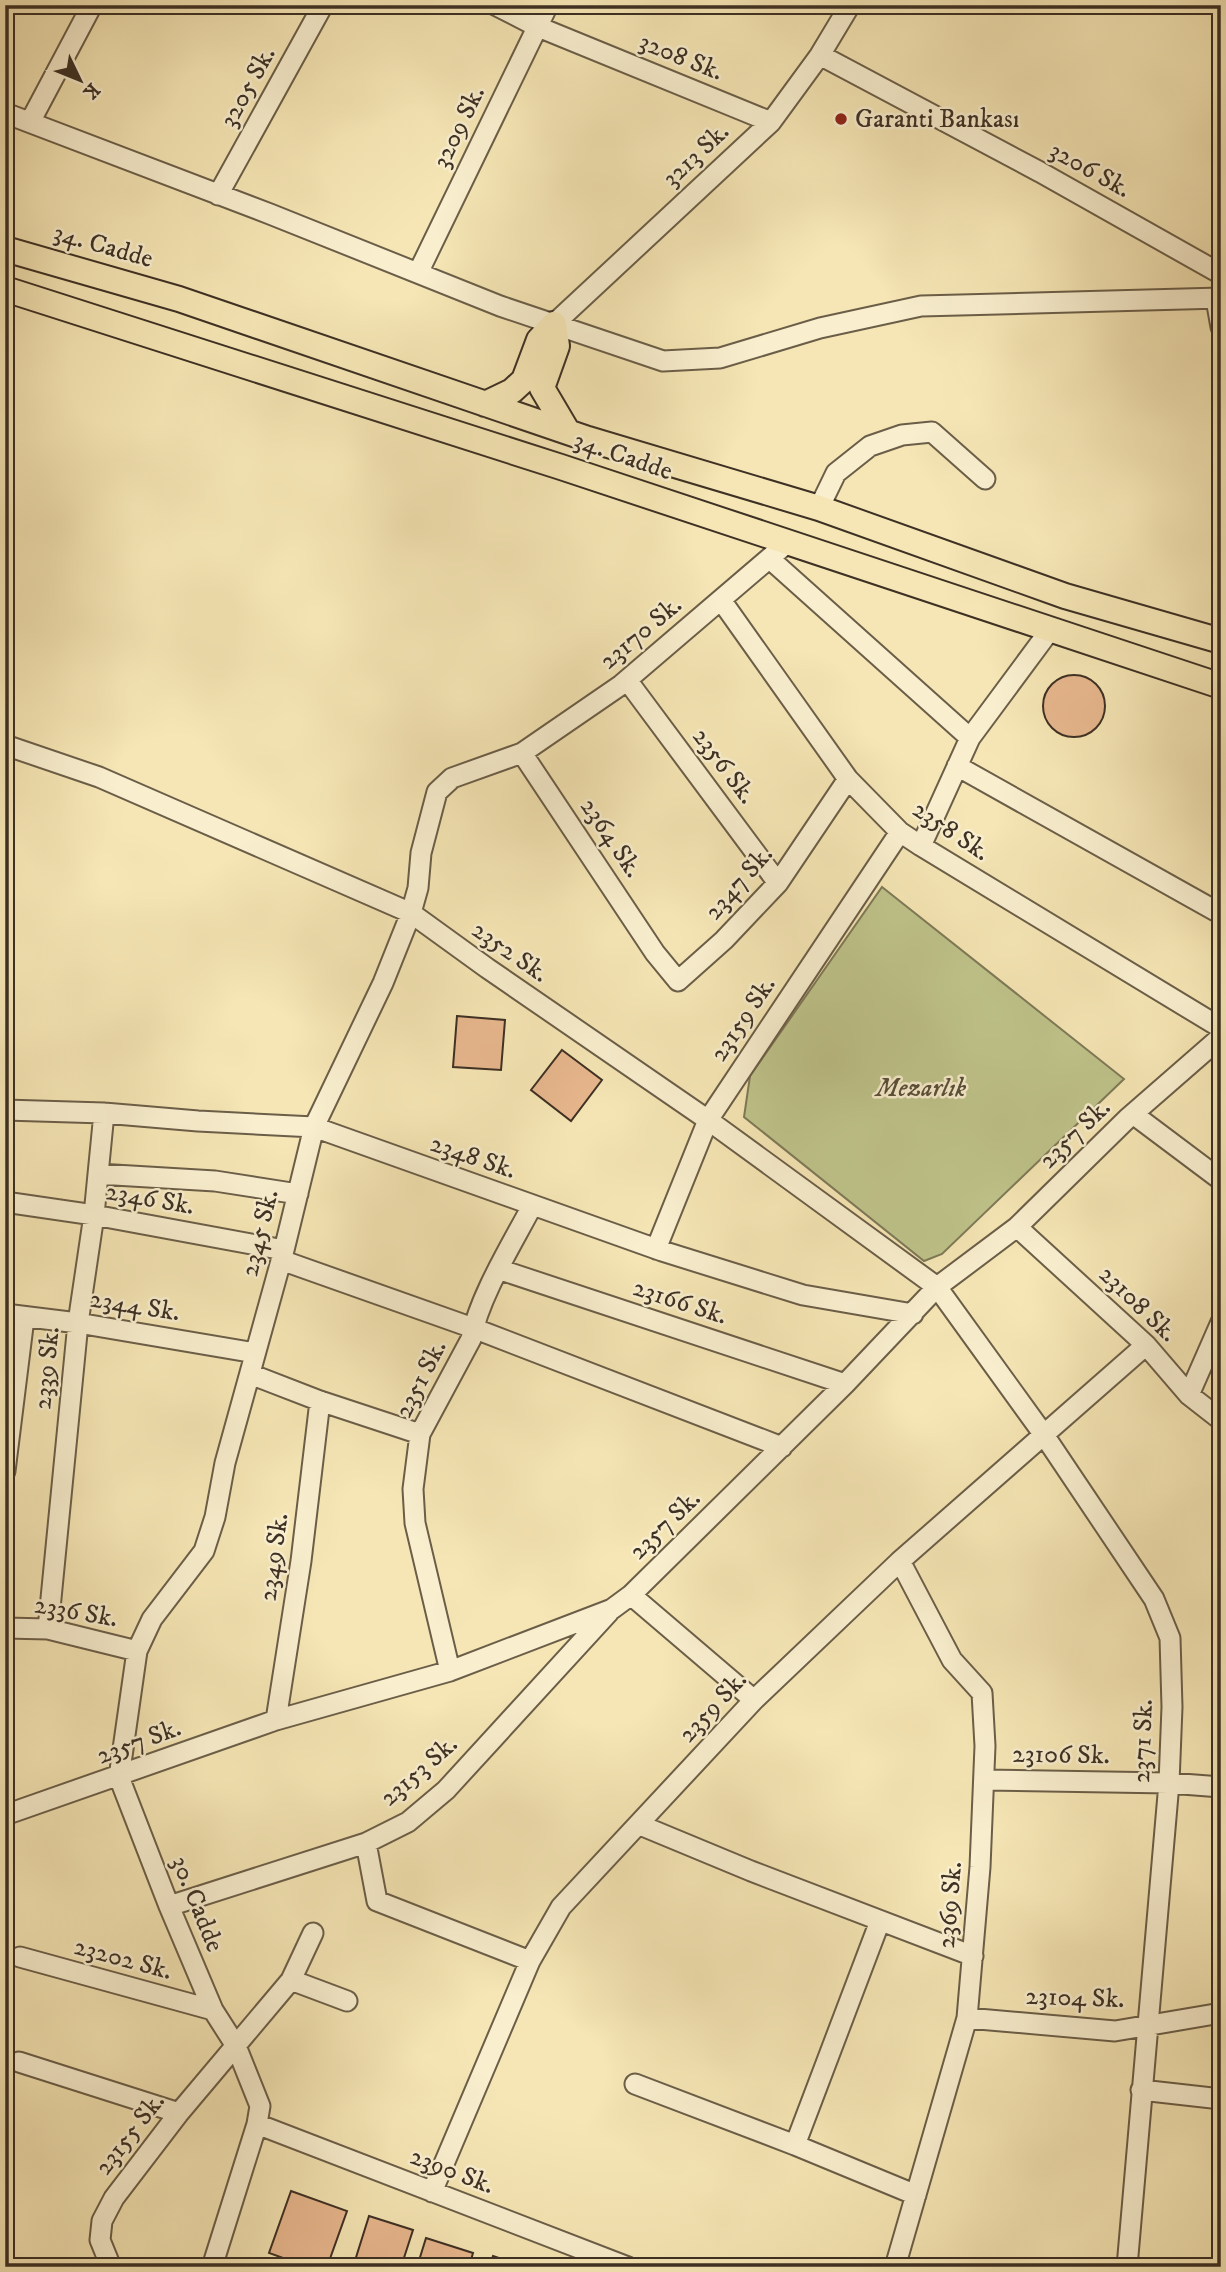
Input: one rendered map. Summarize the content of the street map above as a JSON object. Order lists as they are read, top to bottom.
{
  "streets": {
    "main road": ["34. Cadde"],
    "street": [
      "3208 Sk.",
      "3205 Sk.",
      "3209 Sk.",
      "3213 Sk.",
      "3206 Sk.",
      "23170 Sk.",
      "2356 Sk.",
      "2358 Sk.",
      "2364 Sk.",
      "2347 Sk.",
      "2352 Sk.",
      "23159 Sk.",
      "2357 Sk.",
      "2348 Sk.",
      "2346 Sk.",
      "2345 Sk.",
      "23166 Sk.",
      "23108 Sk.",
      "2344 Sk.",
      "2339 Sk.",
      "2351 Sk.",
      "2349 Sk.",
      "2336 Sk.",
      "2359 Sk.",
      "2371 Sk.",
      "23106 Sk.",
      "23153 Sk.",
      "30. Cadde",
      "2369 Sk.",
      "23202 Sk.",
      "23104 Sk.",
      "23155 Sk.",
      "2390 Sk."
    ]
  },
  "crossings": [
    ["3208 Sk.", "3209 Sk."],
    ["3208 Sk.", "3213 Sk."],
    ["3213 Sk.", "3206 Sk."],
    ["34. Cadde", "23170 Sk."],
    ["23170 Sk.", "2356 Sk."],
    ["23170 Sk.", "2358 Sk."],
    ["23170 Sk.", "2364 Sk."],
    ["23170 Sk.", "2345 Sk."],
    ["2356 Sk.", "2347 Sk."],
    ["2358 Sk.", "2347 Sk."],
    ["2358 Sk.", "23159 Sk."],
    ["2364 Sk.", "2347 Sk."],
    ["2364 Sk.", "2345 Sk."],
    ["2352 Sk.", "23159 Sk."],
    ["2352 Sk.", "2357 Sk."],
    ["2352 Sk.", "2345 Sk."],
    ["2352 Sk.", "2371 Sk."],
    ["23159 Sk.", "2348 Sk."],
    ["2357 Sk.", "2348 Sk."],
    ["2357 Sk.", "2346 Sk."],
    ["2357 Sk.", "2345 Sk."],
    ["2357 Sk.", "23166 Sk."],
    ["2357 Sk.", "23108 Sk."],
    ["2357 Sk.", "2351 Sk."],
    ["2357 Sk.", "2349 Sk."],
    ["2357 Sk.", "2371 Sk."],
    ["2357 Sk.", "23153 Sk."],
    ["2357 Sk.", "30. Cadde"],
    ["2348 Sk.", "2345 Sk."],
    ["2348 Sk.", "2339 Sk."],
    ["2348 Sk.", "2351 Sk."],
    ["2346 Sk.", "2345 Sk."],
    ["2346 Sk.", "2339 Sk."],
    ["2346 Sk.", "2351 Sk."],
    ["2345 Sk.", "2344 Sk."],
    ["2345 Sk.", "2336 Sk."],
    ["2345 Sk.", "30. Cadde"],
    ["23166 Sk.", "2351 Sk."],
    ["23108 Sk.", "2359 Sk."],
    ["2344 Sk.", "2339 Sk."],
    ["2339 Sk.", "2336 Sk."],
    ["2359 Sk.", "2371 Sk."],
    ["2359 Sk.", "2369 Sk."],
    ["2359 Sk.", "2390 Sk."],
    ["2371 Sk.", "23106 Sk."],
    ["2371 Sk.", "23104 Sk."],
    ["23106 Sk.", "2369 Sk."],
    ["23153 Sk.", "30. Cadde"],
    ["30. Cadde", "23202 Sk."],
    ["30. Cadde", "23155 Sk."],
    ["2369 Sk.", "23104 Sk."]
  ],
  "parks": ["Mezarlık"],
  "places": ["Garanti Bankası"],
  "north": "bottom right"
}
